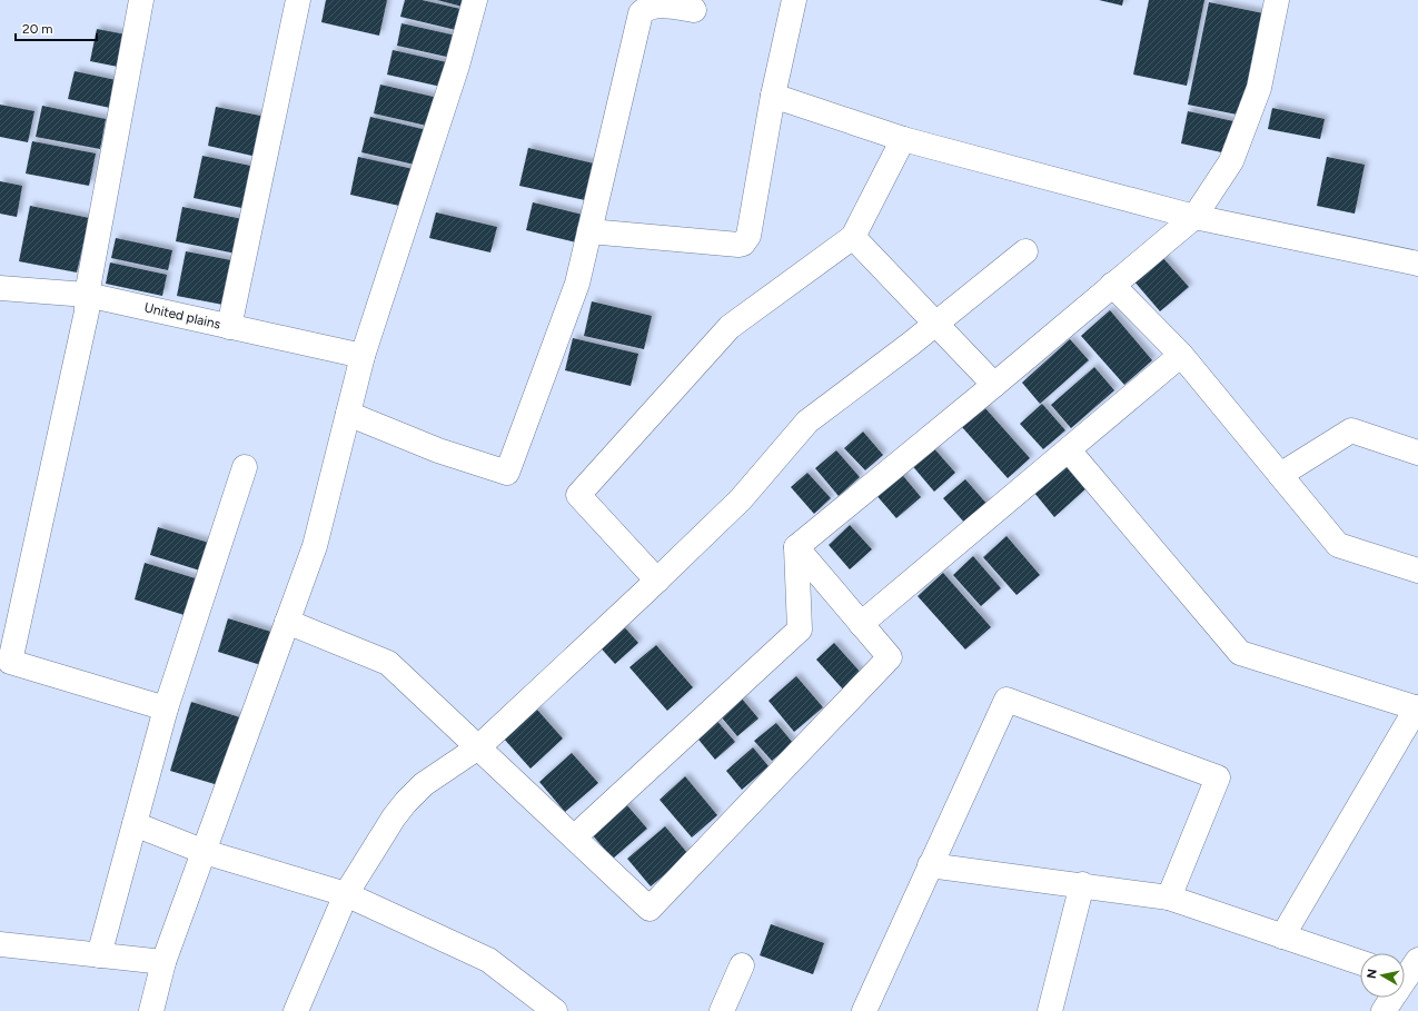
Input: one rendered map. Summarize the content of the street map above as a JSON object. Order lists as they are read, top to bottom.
{
  "streets": {
    "street": ["United plains"]
  },
  "scale_bar": "20 m",
  "north": "left"
}
